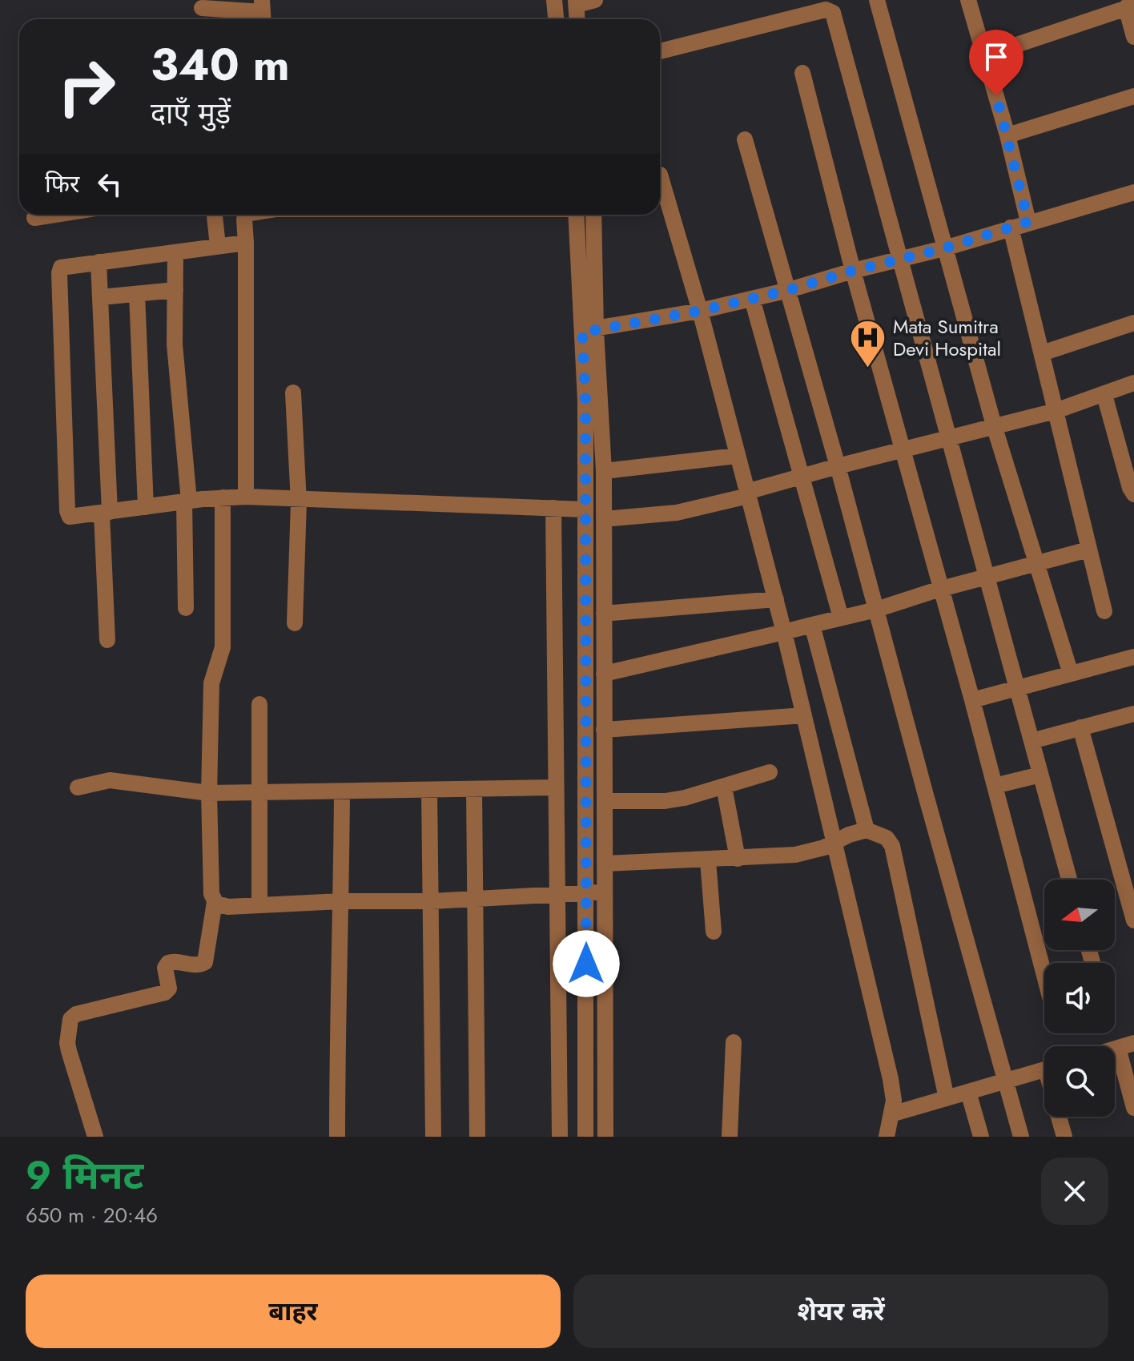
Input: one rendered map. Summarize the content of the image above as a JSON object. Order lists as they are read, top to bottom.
{
  "places": {
    "hospital": ["Mata Sumitra Devi Hospital"]
  },
  "north": "left",
  "page": {
    "turn": ["340 m", "दाएँ मुड़ें"],
    "then": "फिर",
    "heading": ["9 मिनट", "650 m · 20:46"],
    "buttons": ["बाहर", "शेयर करें"]
  }
}
